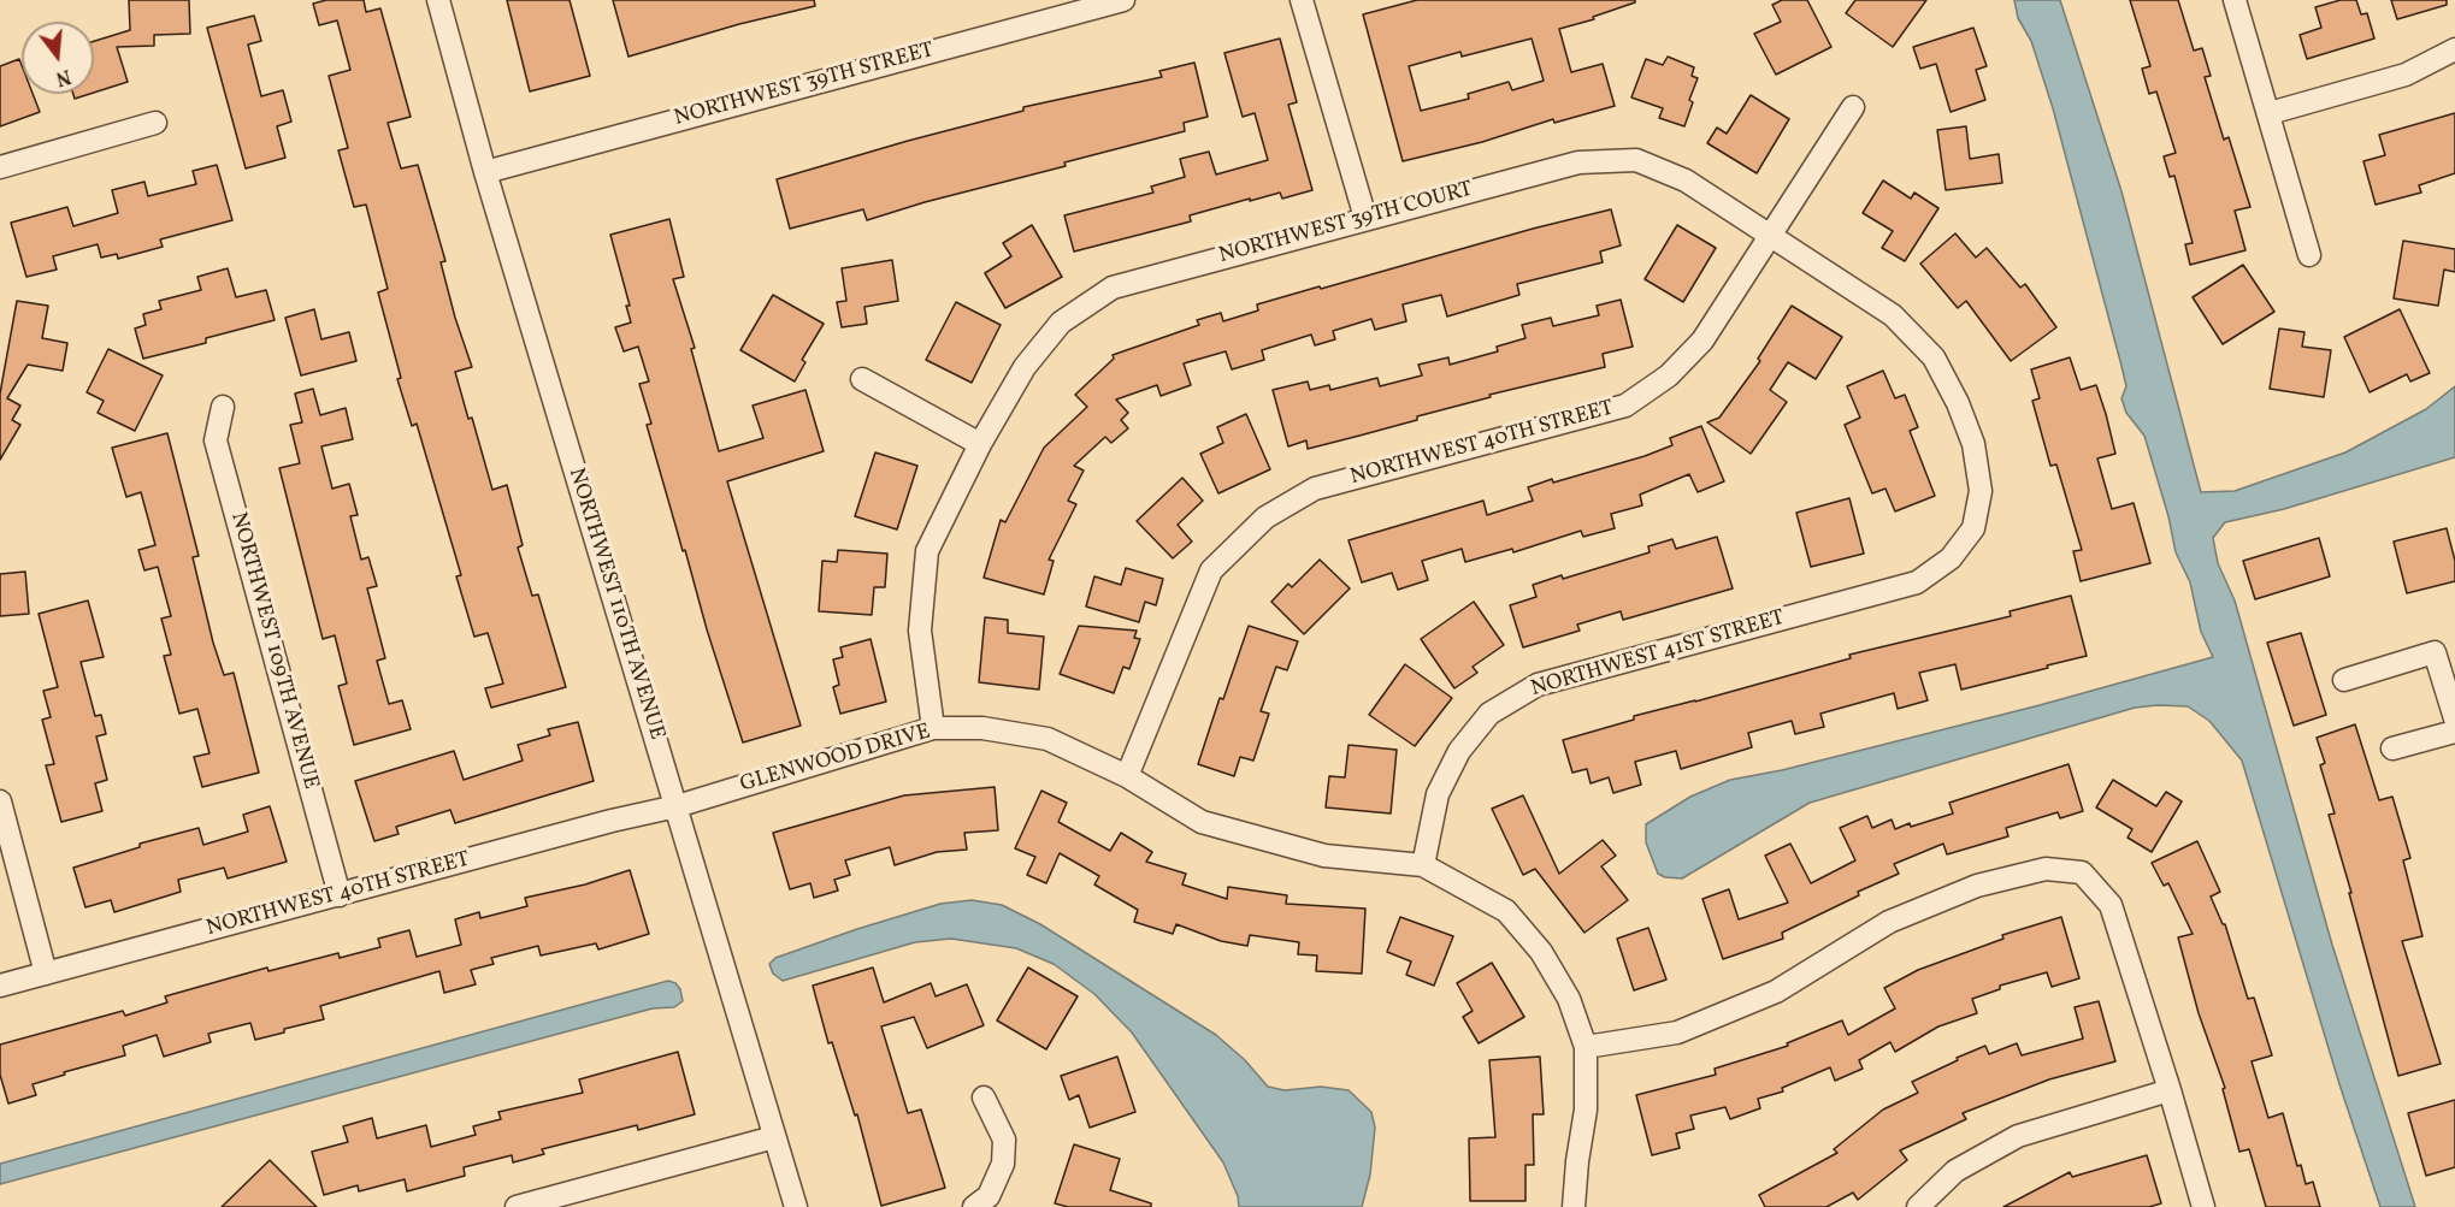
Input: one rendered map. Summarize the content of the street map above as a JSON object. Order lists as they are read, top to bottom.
{
  "streets": {
    "street": [
      "NORTHWEST 39TH STREET",
      "NORTHWEST 39TH COURT",
      "NORTHWEST 40TH STREET",
      "NORTHWEST 110TH AVENUE",
      "NORTHWEST 109TH AVENUE",
      "NORTHWEST 41ST STREET",
      "GLENWOOD DRIVE"
    ]
  },
  "crossings": [
    ["NORTHWEST 39TH STREET", "NORTHWEST 110TH AVENUE"],
    ["NORTHWEST 39TH COURT", "NORTHWEST 40TH STREET"],
    ["NORTHWEST 39TH COURT", "NORTHWEST 41ST STREET"],
    ["NORTHWEST 39TH COURT", "GLENWOOD DRIVE"],
    ["NORTHWEST 40TH STREET", "NORTHWEST 110TH AVENUE"],
    ["NORTHWEST 40TH STREET", "NORTHWEST 109TH AVENUE"],
    ["NORTHWEST 40TH STREET", "GLENWOOD DRIVE"],
    ["NORTHWEST 110TH AVENUE", "GLENWOOD DRIVE"],
    ["NORTHWEST 41ST STREET", "GLENWOOD DRIVE"]
  ],
  "north": "bottom"
}
